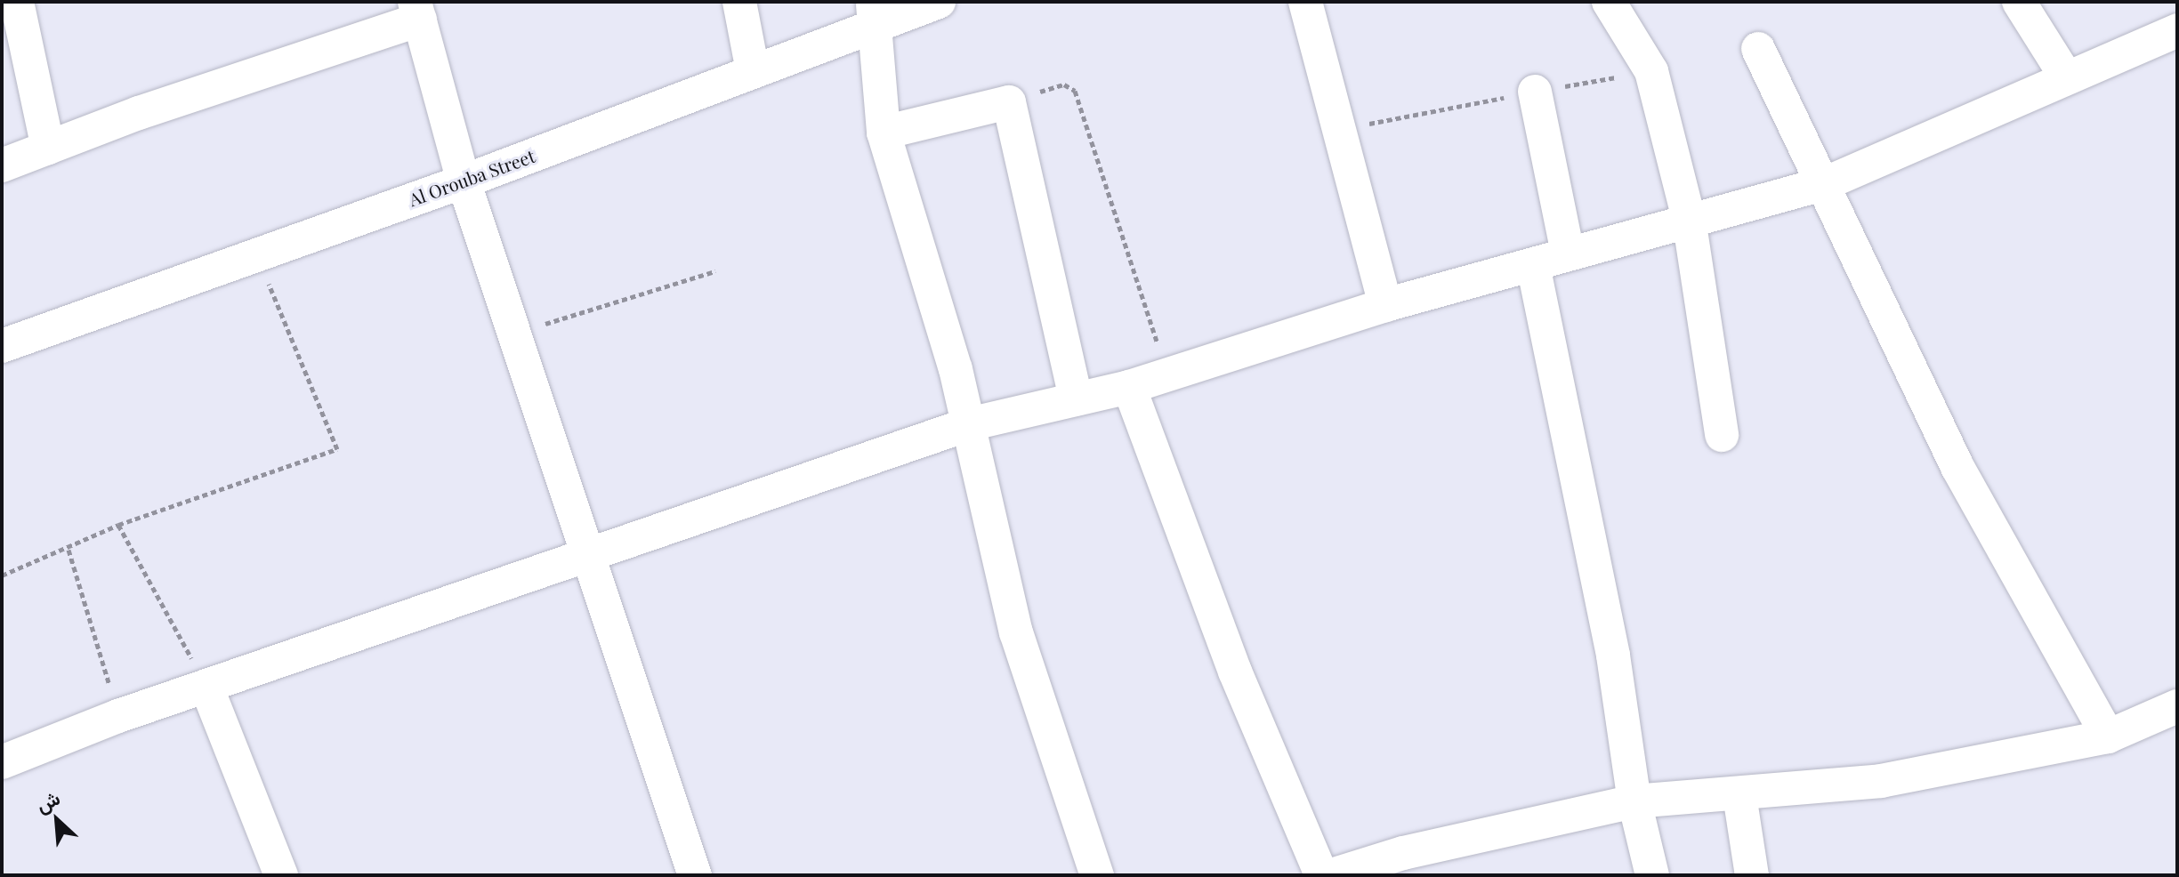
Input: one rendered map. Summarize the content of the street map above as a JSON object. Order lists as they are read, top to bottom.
{
  "streets": {
    "street": ["Al Orouba Street"]
  },
  "north": "top left"
}
